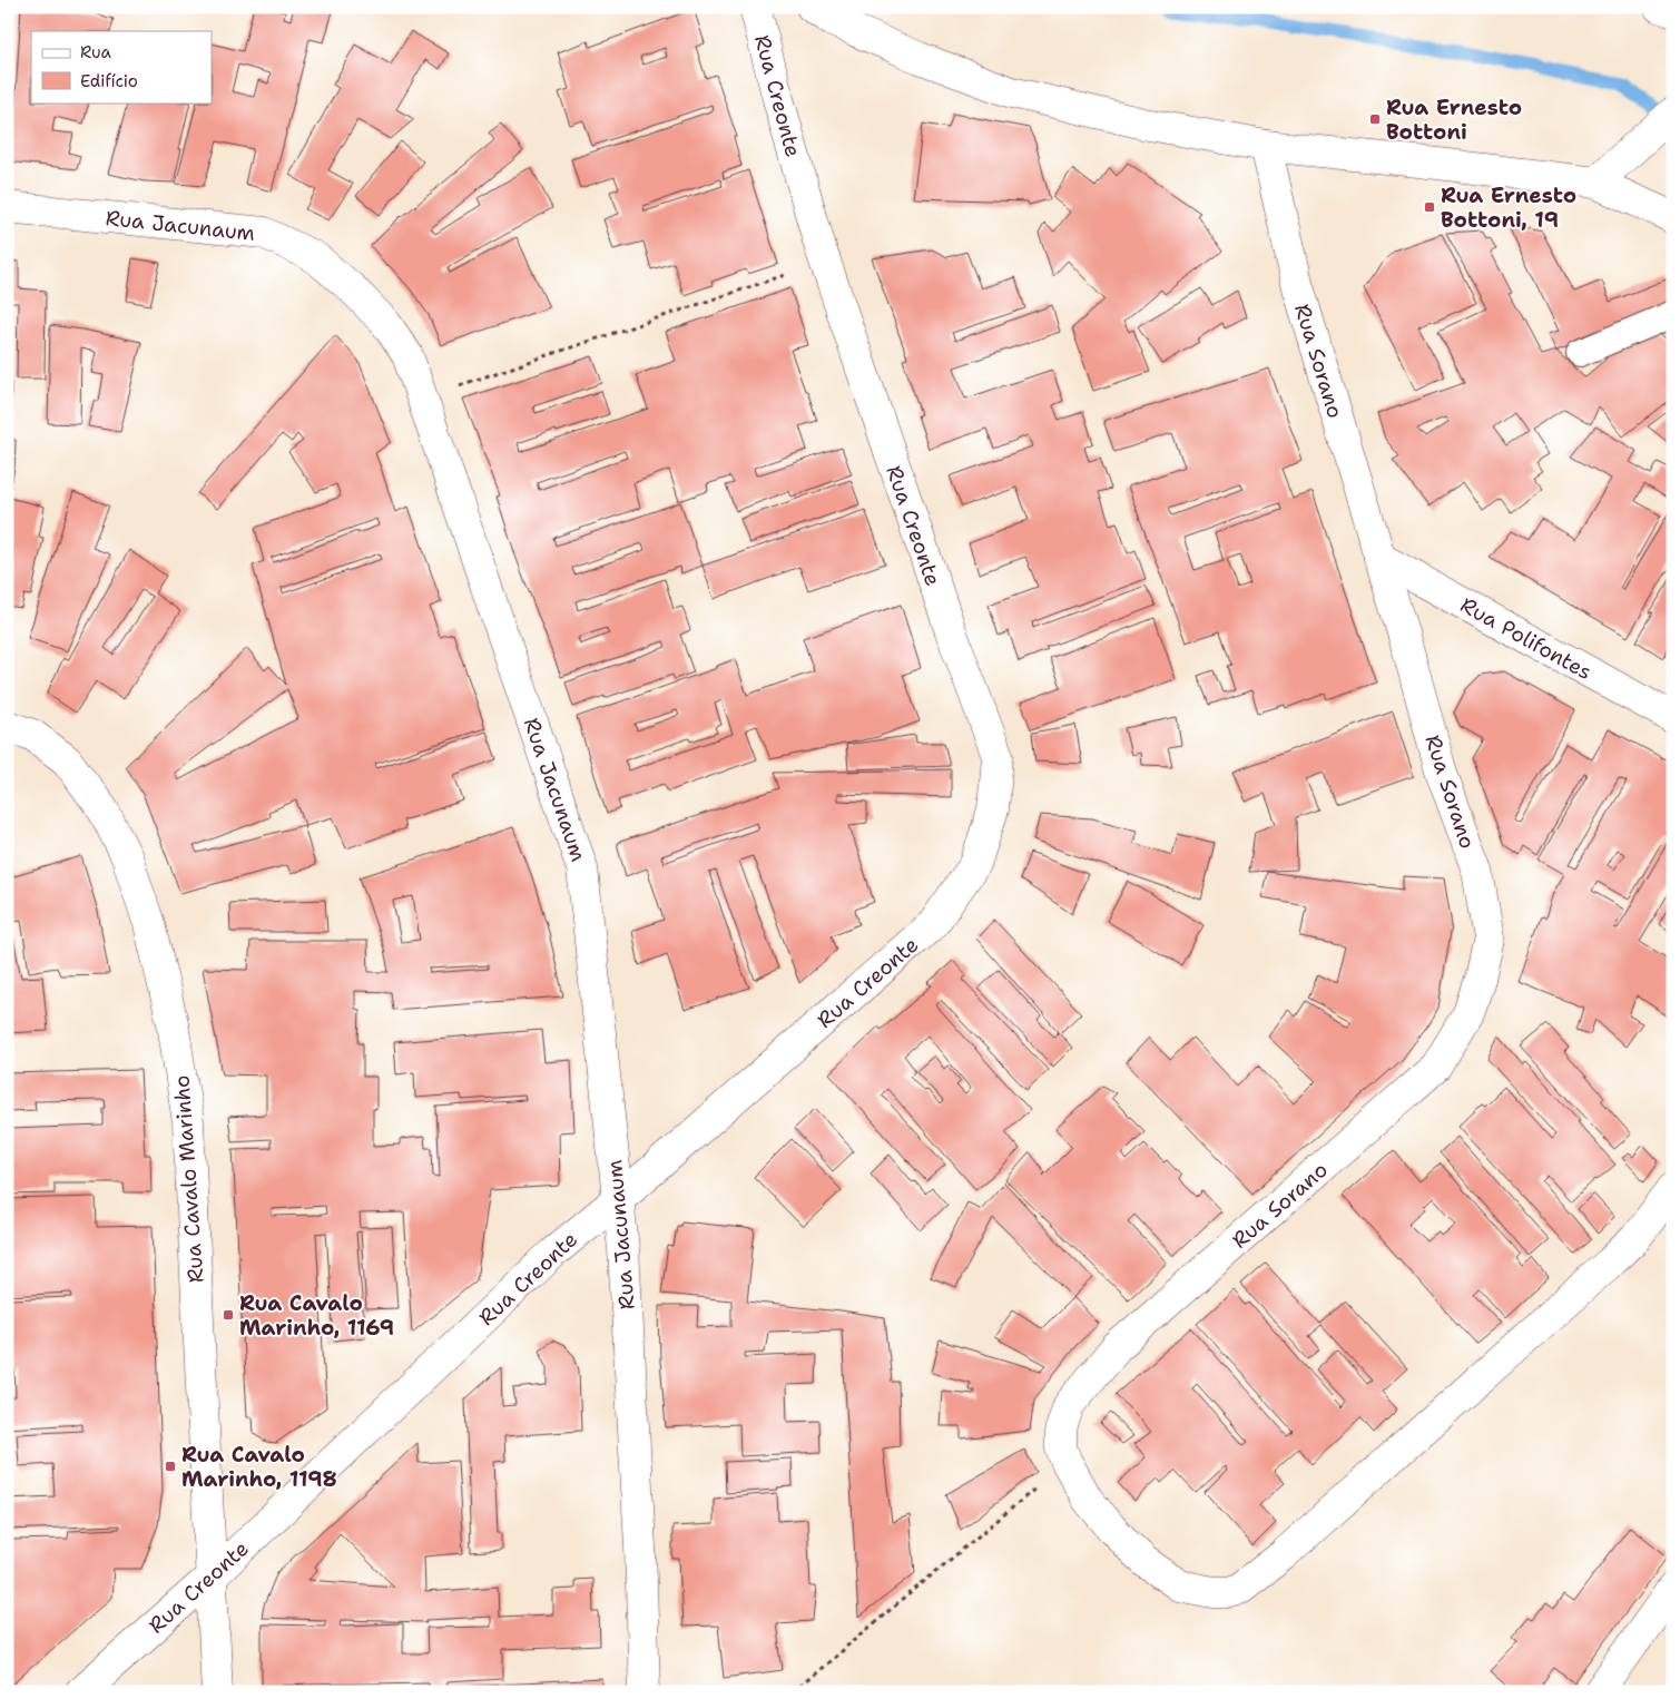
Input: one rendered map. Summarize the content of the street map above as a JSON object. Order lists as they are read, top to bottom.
{
  "streets": {
    "street": [
      "Rua Creonte",
      "Rua Jacunaum",
      "Rua Sorano",
      "Rua Polifontes",
      "Rua Cavalo Marinho"
    ]
  },
  "crossings": [
    ["Rua Creonte", "Rua Jacunaum"],
    ["Rua Creonte", "Rua Cavalo Marinho"],
    ["Rua Sorano", "Rua Polifontes"]
  ],
  "places": {
    "transit": [
      "Rua Ernesto Bottoni",
      "Rua Ernesto Bottoni, 19",
      "Rua Cavalo Marinho, 1169",
      "Rua Cavalo Marinho, 1198"
    ]
  },
  "legend": ["Rua", "Edifício"]
}
